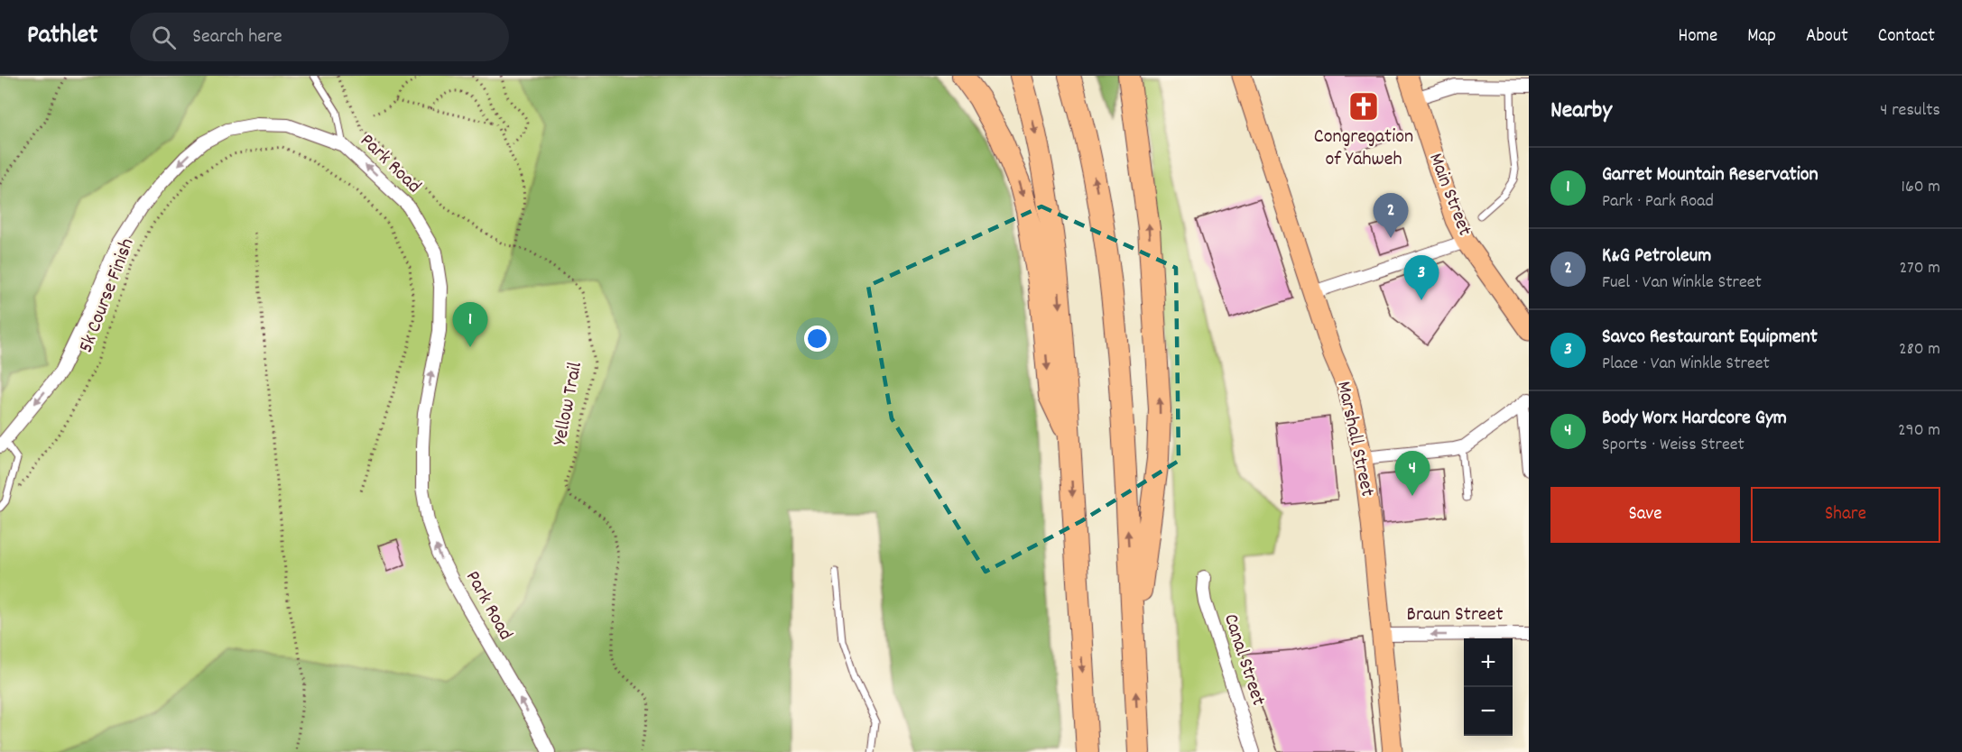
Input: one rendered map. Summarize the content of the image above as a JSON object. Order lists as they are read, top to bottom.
{
  "streets": {
    "main road": ["Main Street", "Marshall Street"],
    "street": ["Park Road", "Braun Street", "Canal Street"],
    "path": ["5k Course Finish", "Yellow Trail"]
  },
  "crossings": [
    ["Marshall Street", "Braun Street"]
  ],
  "one_way": ["Braun Street"],
  "places": {
    "church": ["Congregation of Yahweh"]
  },
  "page": {
    "header": "Pathlet",
    "search": "Search here",
    "nav": [
      "Home",
      "Map",
      "About",
      "Contact"
    ],
    "heading": ["Nearby", "4 results"],
    "list": [
      {
        "mark": "1",
        "name": "Garret Mountain Reservation",
        "note": "Park · Park Road",
        "value": "160 m"
      },
      {
        "mark": "2",
        "name": "K&G Petroleum",
        "note": "Fuel · Van Winkle Street",
        "value": "270 m"
      },
      {
        "mark": "3",
        "name": "Savco Restaurant Equipment",
        "note": "Place · Van Winkle Street",
        "value": "280 m"
      },
      {
        "mark": "4",
        "name": "Body Worx Hardcore Gym",
        "note": "Sports · Weiss Street",
        "value": "290 m"
      }
    ],
    "pins": [
      "2",
      "3",
      "1",
      "4"
    ],
    "buttons": ["Save", "Share"],
    "map_buttons": ["+", "−"]
  }
}
